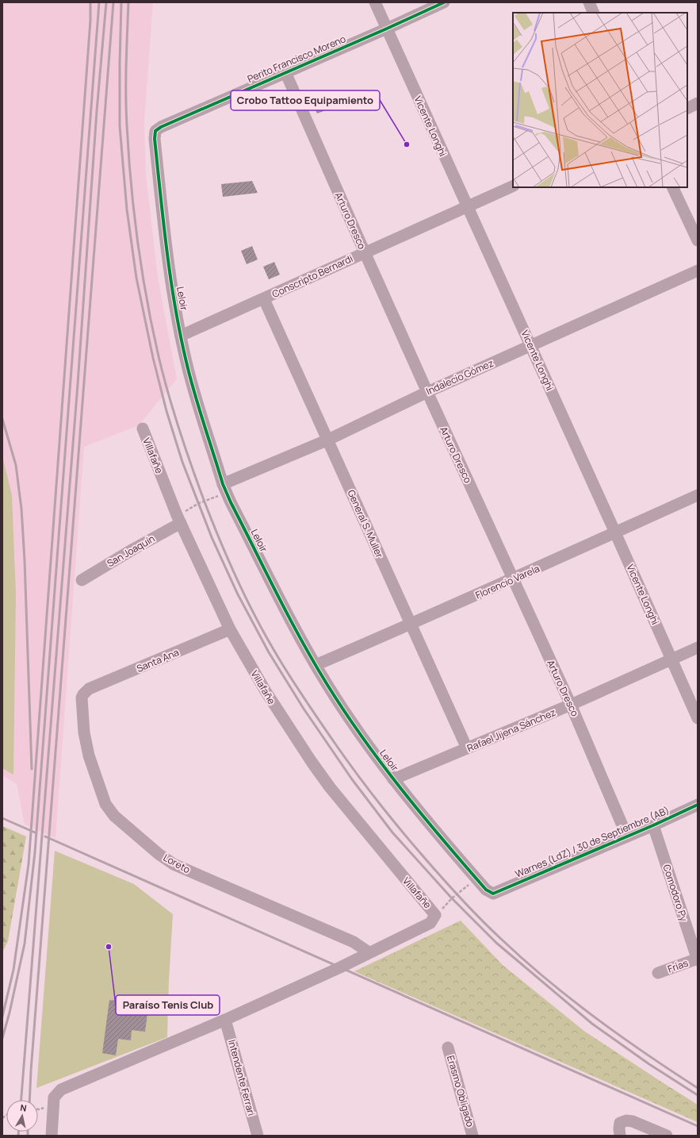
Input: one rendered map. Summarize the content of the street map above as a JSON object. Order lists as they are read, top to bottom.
{
  "streets": {
    "street": [
      "Perito Francisco Moreno",
      "Vicente Longhi",
      "Arturo Dresco",
      "Conscripto Bernardi",
      "Leloir",
      "Indalecio Gómez",
      "Villafañe",
      "General S. Muller",
      "San Joaquín",
      "Florencio Varela",
      "Santa Ana",
      "Rafael Jijena Sánchez",
      "Warnes (LdZ) / 30 de Septiembre (AB)",
      "Loreto",
      "Comodoro Py",
      "Frías",
      "Intendente Ferrari",
      "Erasmo Obligado"
    ]
  },
  "crossings": [
    ["Perito Francisco Moreno", "Vicente Longhi"],
    ["Perito Francisco Moreno", "Arturo Dresco"],
    ["Perito Francisco Moreno", "Leloir"],
    ["Vicente Longhi", "Conscripto Bernardi"],
    ["Vicente Longhi", "Indalecio Gómez"],
    ["Vicente Longhi", "Florencio Varela"],
    ["Vicente Longhi", "Rafael Jijena Sánchez"],
    ["Arturo Dresco", "Conscripto Bernardi"],
    ["Arturo Dresco", "Indalecio Gómez"],
    ["Arturo Dresco", "Florencio Varela"],
    ["Arturo Dresco", "Rafael Jijena Sánchez"],
    ["Arturo Dresco", "Warnes (LdZ) / 30 de Septiembre (AB)"],
    ["Conscripto Bernardi", "Leloir"],
    ["Conscripto Bernardi", "General S. Muller"],
    ["Leloir", "Indalecio Gómez"],
    ["Leloir", "Florencio Varela"],
    ["Leloir", "Rafael Jijena Sánchez"],
    ["Leloir", "Warnes (LdZ) / 30 de Septiembre (AB)"],
    ["Indalecio Gómez", "General S. Muller"],
    ["Villafañe", "San Joaquín"],
    ["Villafañe", "Santa Ana"],
    ["General S. Muller", "Florencio Varela"],
    ["General S. Muller", "Rafael Jijena Sánchez"],
    ["Santa Ana", "Loreto"],
    ["Warnes (LdZ) / 30 de Septiembre (AB)", "Comodoro Py"],
    ["Comodoro Py", "Frías"]
  ],
  "places": ["Crobo Tattoo Equipamiento", "Paraíso Tenis Club"],
  "north": "top"
}
